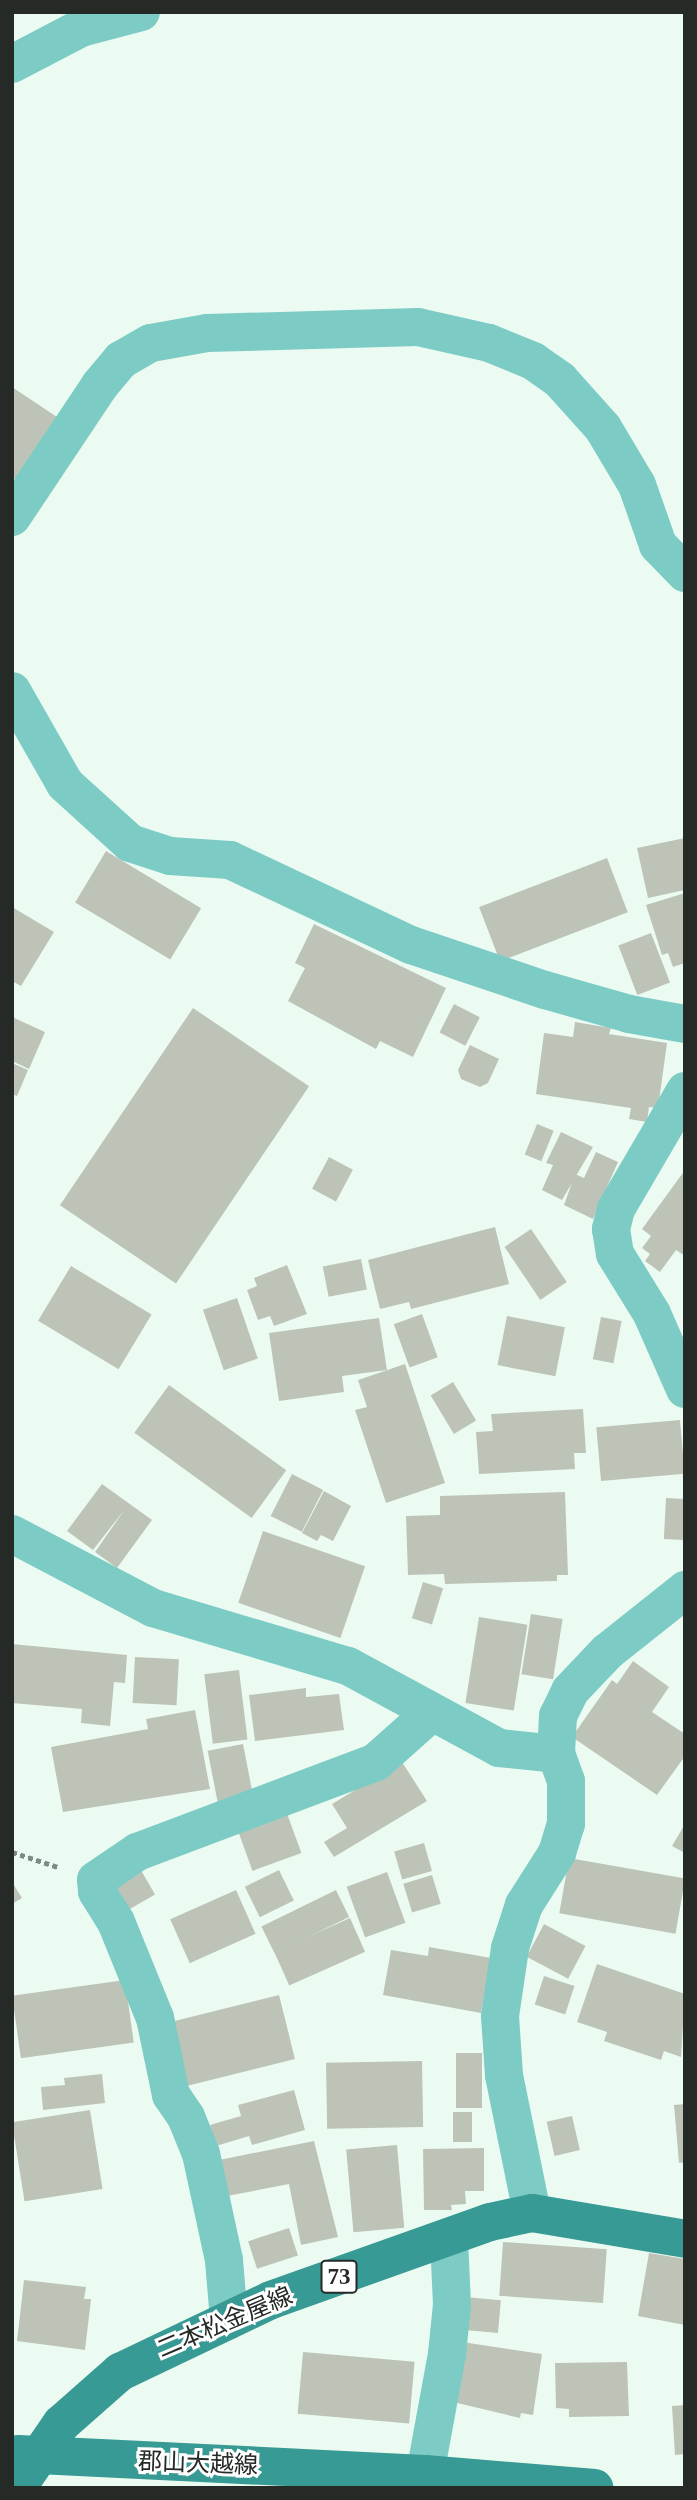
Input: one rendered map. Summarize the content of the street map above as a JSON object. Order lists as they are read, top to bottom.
{
  "streets": {
    "main road": ["73", "二本松金屋線", "郡山大越線"]
  },
  "crossings": [
    ["二本松金屋線", "郡山大越線"]
  ]
}
